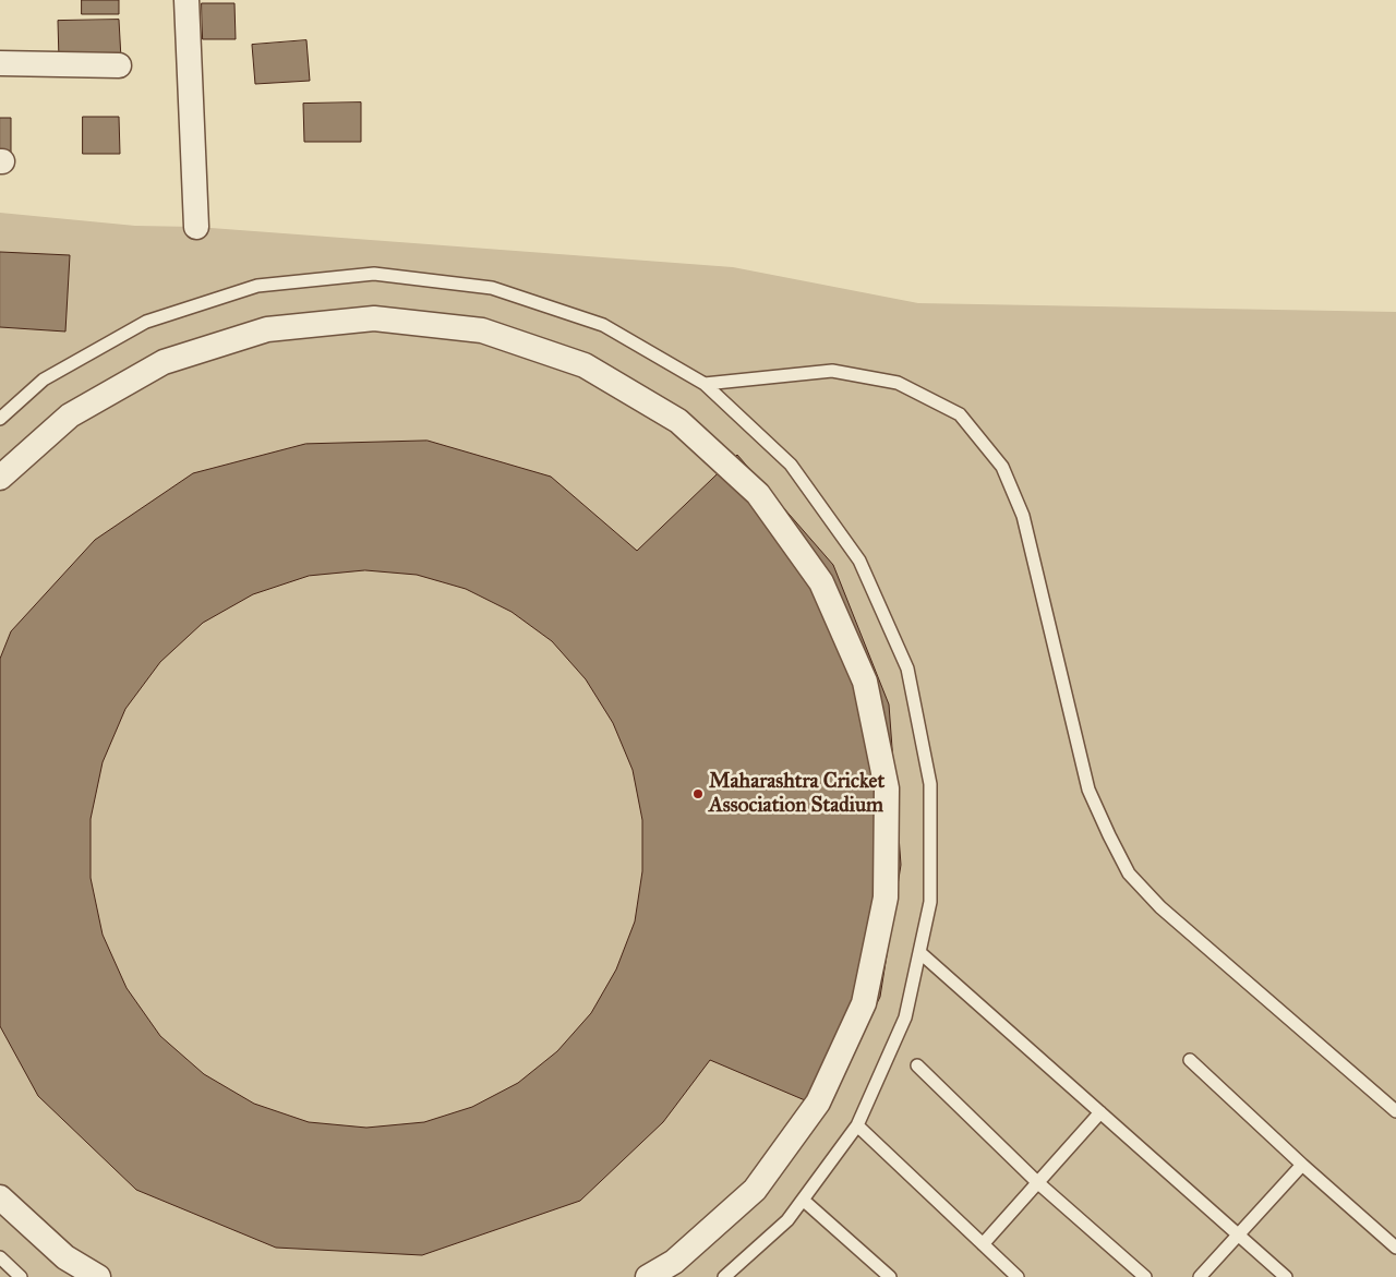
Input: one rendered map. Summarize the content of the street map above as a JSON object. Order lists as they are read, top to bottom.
{
  "places": ["Maharashtra Cricket Association Stadium"]
}
